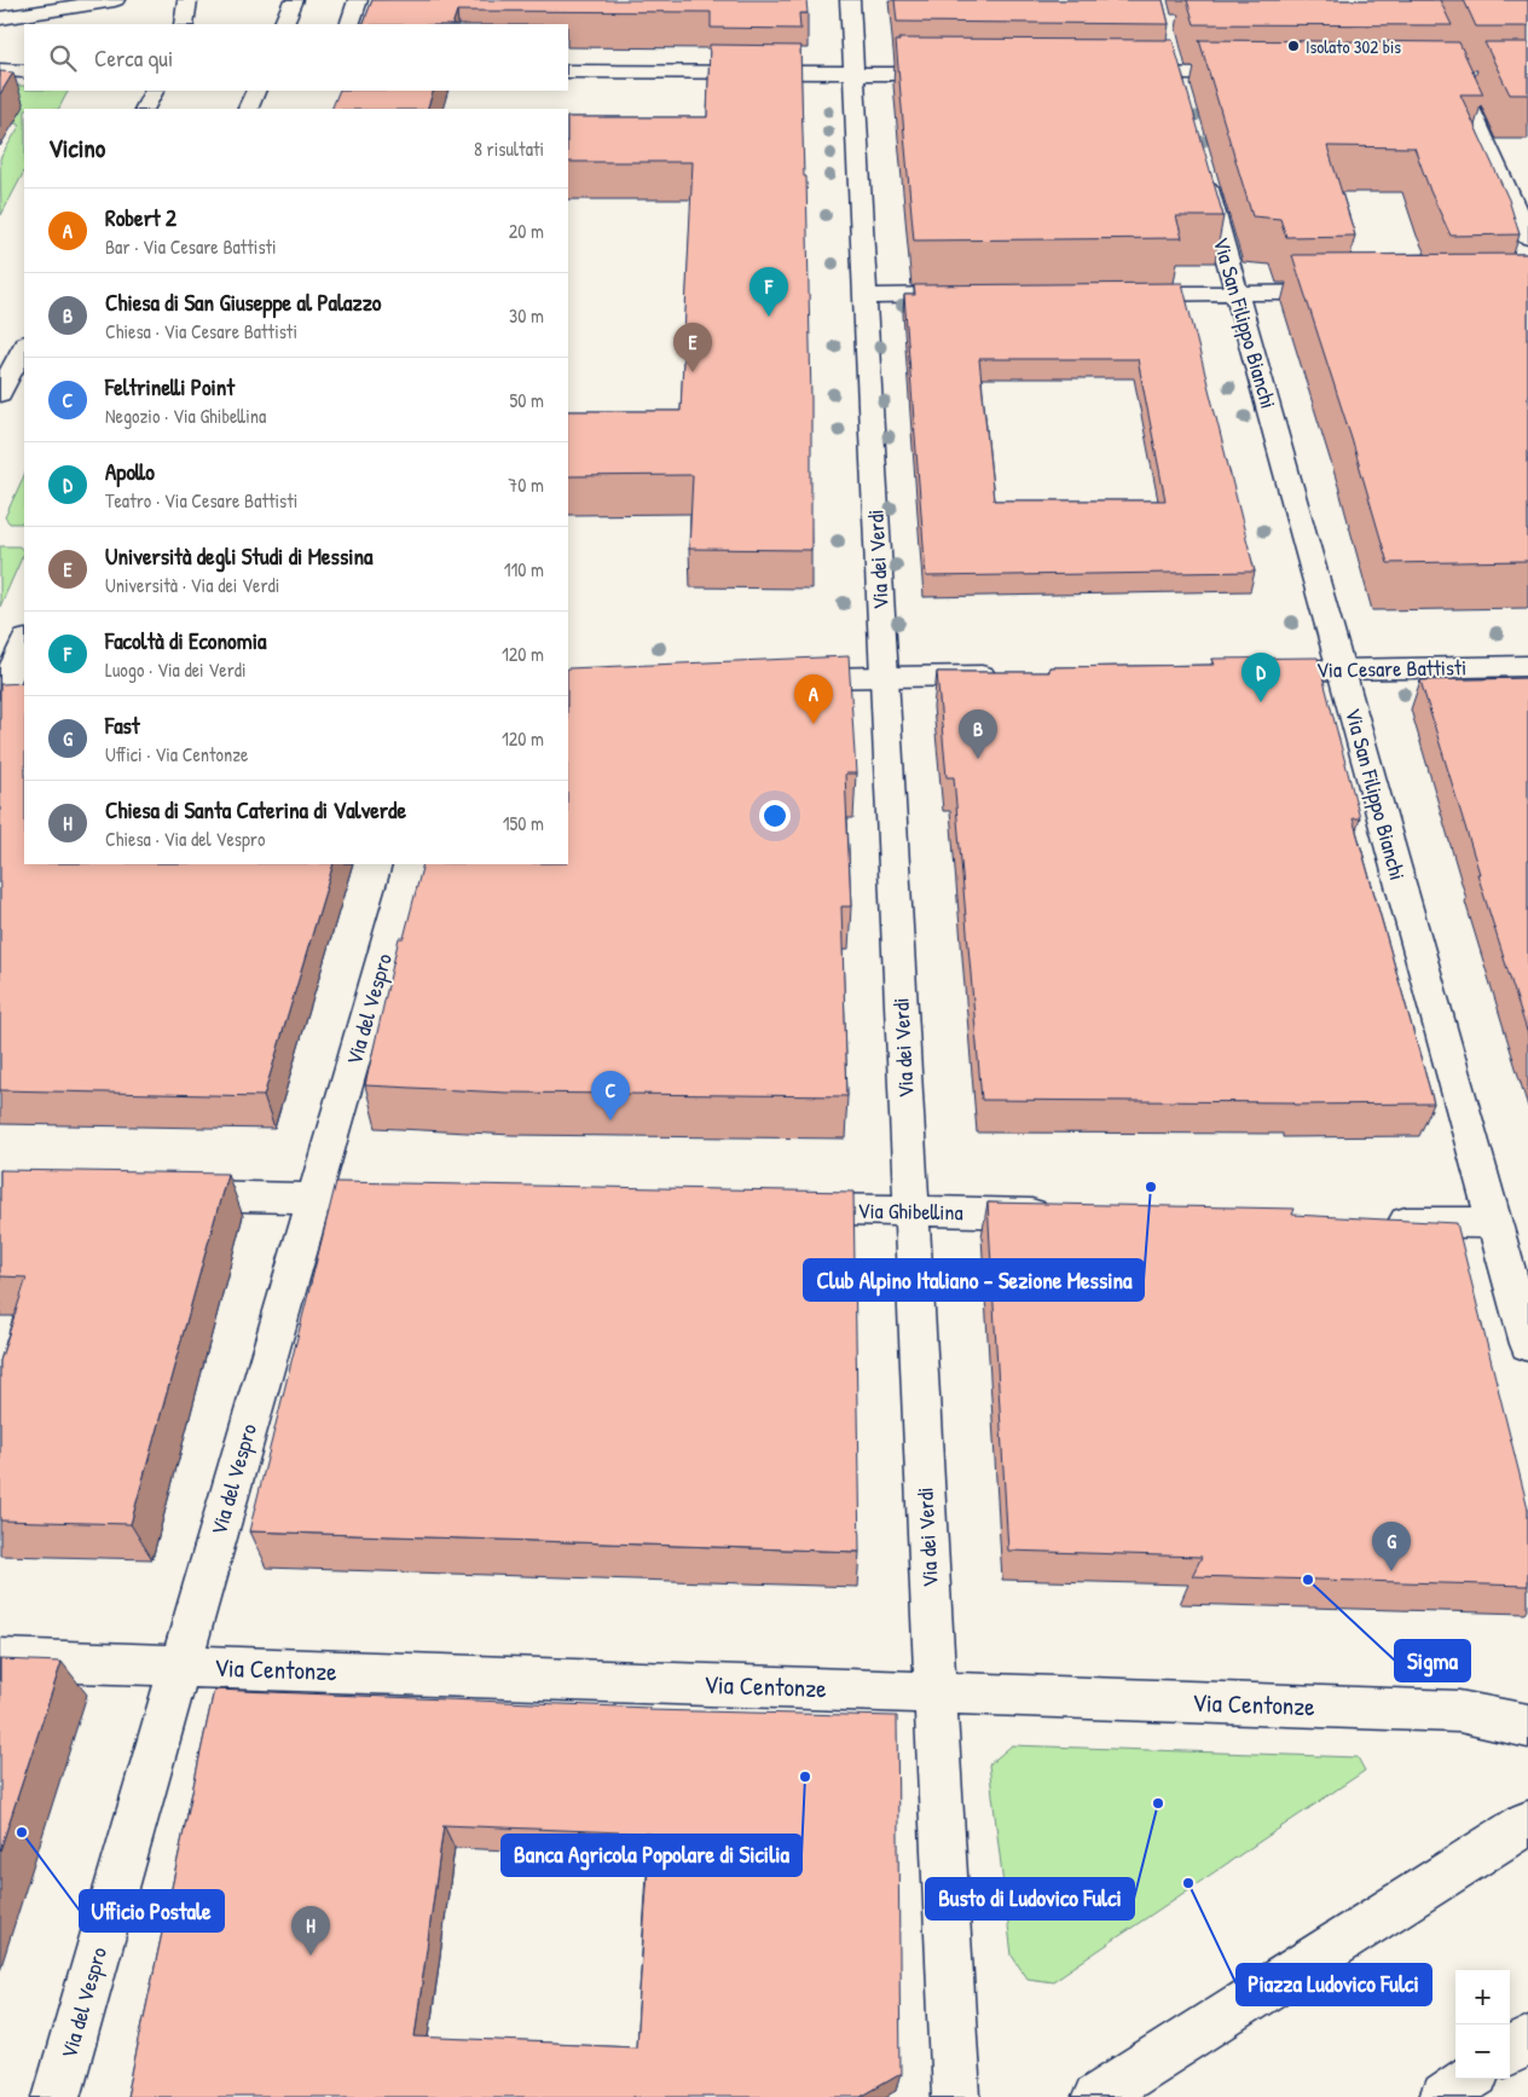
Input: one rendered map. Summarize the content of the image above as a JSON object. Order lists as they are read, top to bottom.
{
  "streets": {
    "street": [
      "Via San Filippo Bianchi",
      "Via dei Verdi",
      "Via Cesare Battisti",
      "Via del Vespro",
      "Via Ghibellina",
      "Via Centonze"
    ]
  },
  "crossings": [
    ["Via San Filippo Bianchi", "Via Cesare Battisti"],
    ["Via dei Verdi", "Via Ghibellina"],
    ["Via dei Verdi", "Via Centonze"],
    ["Via del Vespro", "Via Centonze"]
  ],
  "places": [
    "Isolato 302 bis",
    "Club Alpino Italiano - Sezione Messina",
    "Sigma",
    "Banca Agricola Popolare di Sicilia",
    "Busto di Ludovico Fulci",
    "Ufficio Postale",
    "Piazza Ludovico Fulci"
  ],
  "page": {
    "search": "Cerca qui",
    "heading": ["Vicino", "8 risultati"],
    "list": [
      {
        "mark": "A",
        "name": "Robert 2",
        "note": "Bar · Via Cesare Battisti",
        "value": "20 m"
      },
      {
        "mark": "B",
        "name": "Chiesa di San Giuseppe al Palazzo",
        "note": "Chiesa · Via Cesare Battisti",
        "value": "30 m"
      },
      {
        "mark": "C",
        "name": "Feltrinelli Point",
        "note": "Negozio · Via Ghibellina",
        "value": "50 m"
      },
      {
        "mark": "D",
        "name": "Apollo",
        "note": "Teatro · Via Cesare Battisti",
        "value": "70 m"
      },
      {
        "mark": "E",
        "name": "Università degli Studi di Messina",
        "note": "Università · Via dei Verdi",
        "value": "110 m"
      },
      {
        "mark": "F",
        "name": "Facoltà di Economia",
        "note": "Luogo · Via dei Verdi",
        "value": "120 m"
      },
      {
        "mark": "G",
        "name": "Fast",
        "note": "Uffici · Via Centonze",
        "value": "120 m"
      },
      {
        "mark": "H",
        "name": "Chiesa di Santa Caterina di Valverde",
        "note": "Chiesa · Via del Vespro",
        "value": "150 m"
      }
    ],
    "pins": [
      "F",
      "E",
      "D",
      "A",
      "B",
      "C",
      "G",
      "H"
    ],
    "map_buttons": ["+", "−"]
  }
}
